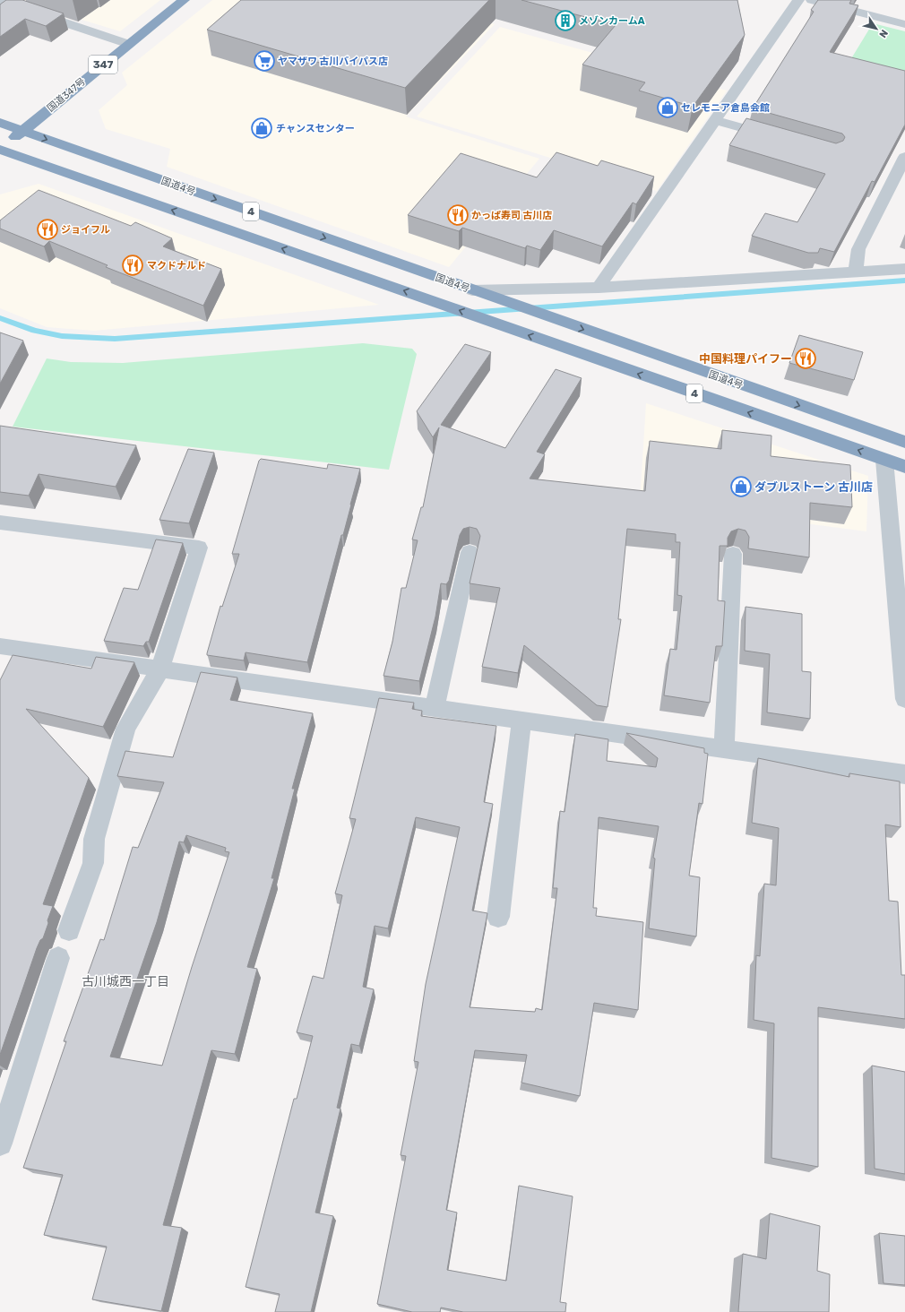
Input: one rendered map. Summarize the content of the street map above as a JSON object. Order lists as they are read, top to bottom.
{
  "streets": {
    "highway": [
      "347",
      "国道347号",
      "国道4号",
      "4"
    ]
  },
  "crossings": [
    ["国道347号", "国道4号"]
  ],
  "districts": ["古川城西一丁目"],
  "places": {
    "building": ["メゾンカームA"],
    "supermarket": ["ヤマザワ 古川バイパス店"],
    "shop": ["セレモニア倉島会館", "チャンスセンター", "ダブルストーン 古川店"],
    "restaurant": [
      "かっぱ寿司 古川店",
      "ジョイフル",
      "マクドナルド",
      "中国料理パイフー"
    ]
  },
  "north": "bottom right"
}
